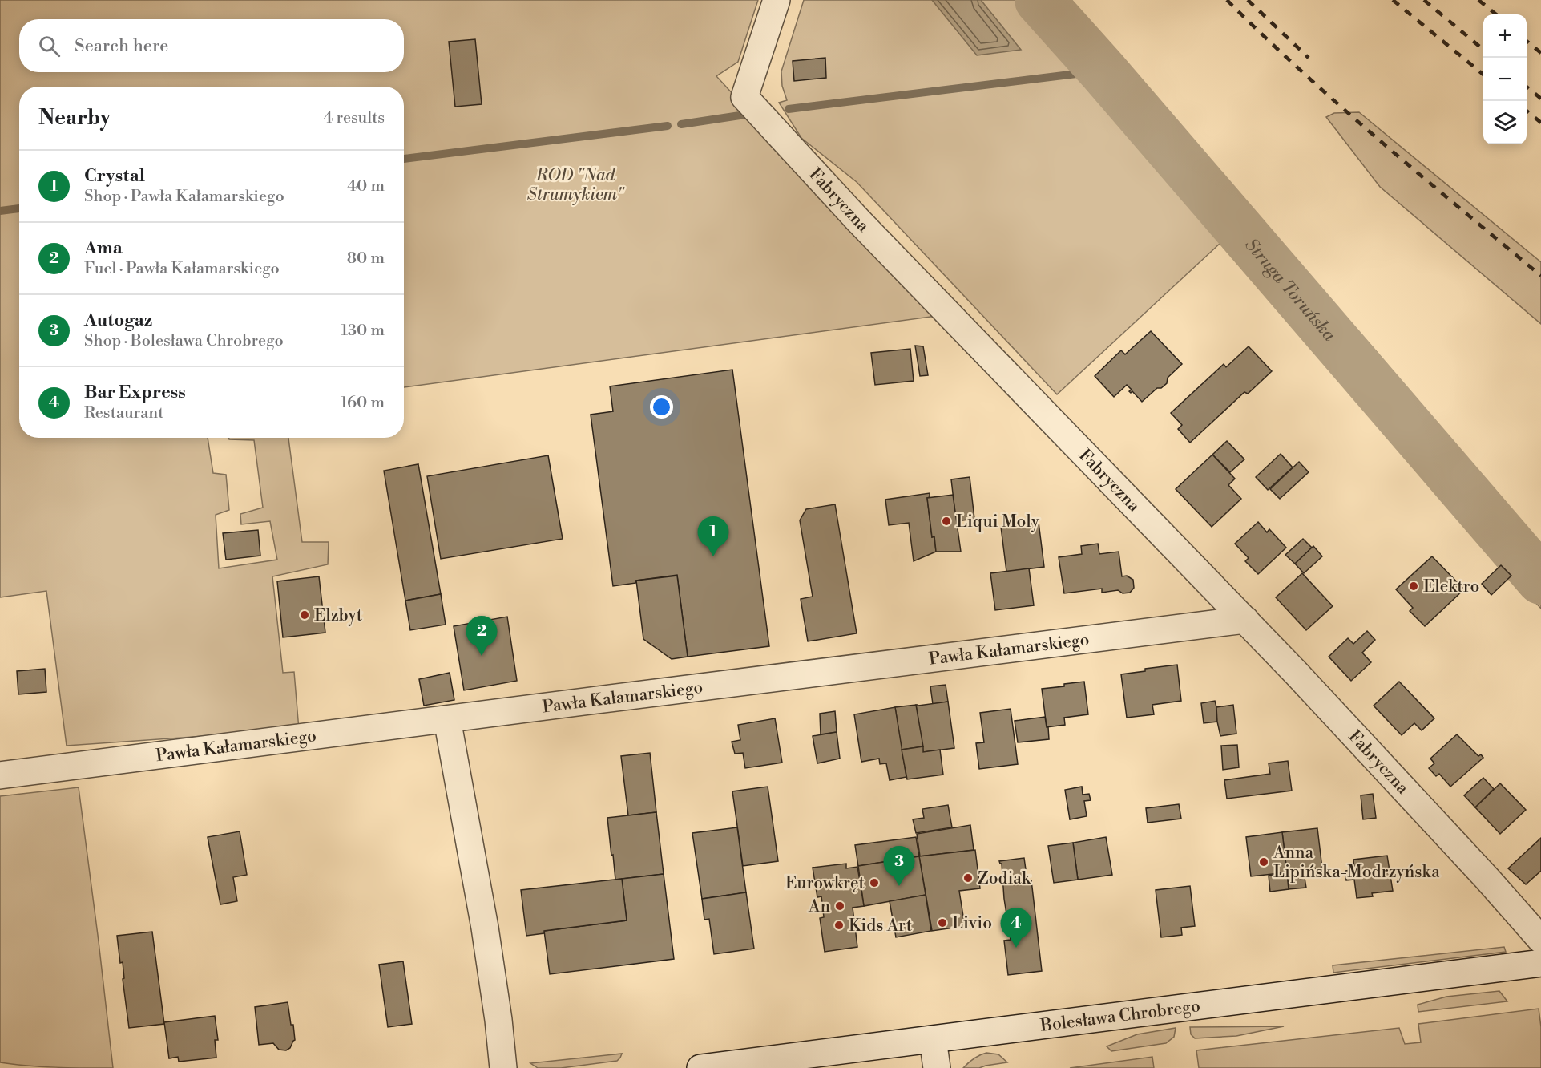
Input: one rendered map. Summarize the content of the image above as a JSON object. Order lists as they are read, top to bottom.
{
  "streets": {
    "street": ["Fabryczna", "Pawła Kałamarskiego", "Bolesława Chrobrego"]
  },
  "crossings": [
    ["Fabryczna", "Pawła Kałamarskiego"]
  ],
  "water": ["Struga Toruńska"],
  "parks": ["ROD \"Nad Strumykiem\""],
  "places": [
    "Liqui Moly",
    "Elektro",
    "Elzbyt",
    "Anna Lipińska-Modrzyńska",
    "Zodiak",
    "Eurowkręt",
    "An",
    "Livio",
    "Kids Art"
  ],
  "page": {
    "map_buttons": ["+", "−"],
    "search": "Search here",
    "heading": ["Nearby", "4 results"],
    "list": [
      {
        "mark": "1",
        "name": "Crystal",
        "note": "Shop · Pawła Kałamarskiego",
        "value": "40 m"
      },
      {
        "mark": "2",
        "name": "Ama",
        "note": "Fuel · Pawła Kałamarskiego",
        "value": "80 m"
      },
      {
        "mark": "3",
        "name": "Autogaz",
        "note": "Shop · Bolesława Chrobrego",
        "value": "130 m"
      },
      {
        "mark": "4",
        "name": "Bar Express",
        "note": "Restaurant",
        "value": "160 m"
      }
    ],
    "pins": [
      "1",
      "2",
      "3",
      "4"
    ]
  }
}
